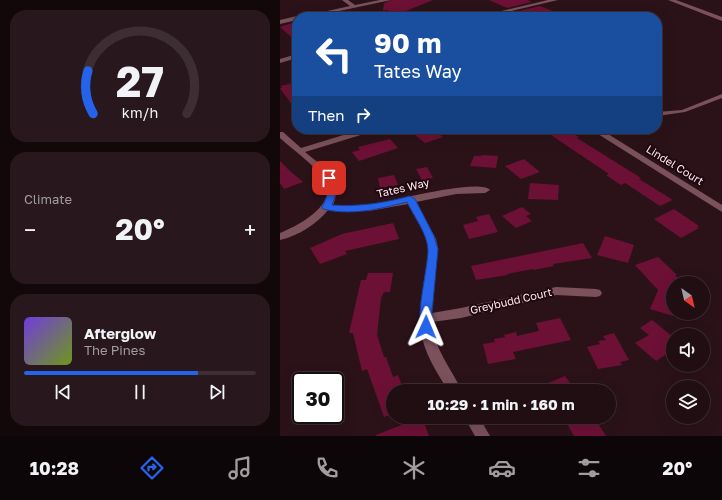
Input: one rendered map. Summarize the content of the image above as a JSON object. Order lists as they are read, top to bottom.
{
  "streets": {
    "street": ["Lindel Court", "Tates Way", "Greybudd Court"]
  },
  "north": "bottom right",
  "page": {
    "turn": ["90 m", "Tates Way"],
    "then": "Then",
    "tile": "Climate",
    "heat": ["−", "20°", "+"],
    "song": ["Afterglow", "The Pines"],
    "limit": "30",
    "trip": "10:29 · 1 min · 160 m",
    "tabs": ["10:28", "20°"],
    "gauge": ["27", "km/h"]
  }
}
